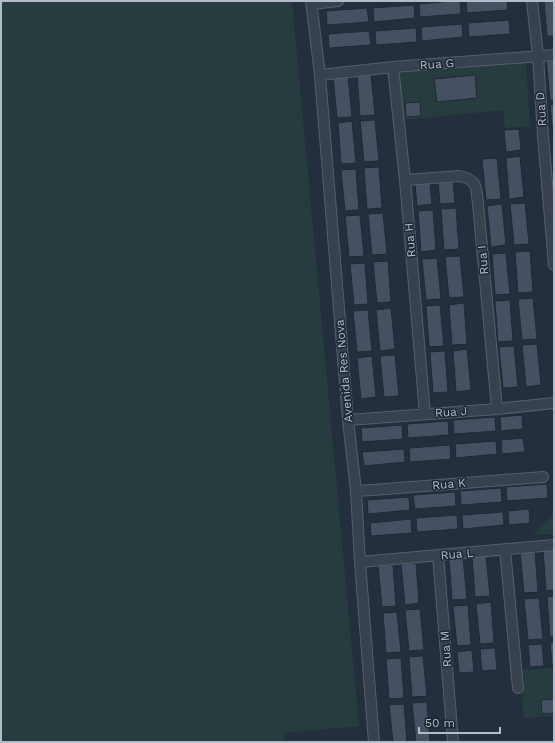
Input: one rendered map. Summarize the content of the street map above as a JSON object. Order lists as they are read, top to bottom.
{
  "streets": {
    "street": [
      "Rua G",
      "Rua D",
      "Rua H",
      "Rua I",
      "Avenida Res Nova",
      "Rua J",
      "Rua K",
      "Rua L",
      "Rua M"
    ]
  },
  "crossings": [
    ["Rua G", "Rua D"],
    ["Rua G", "Rua H"],
    ["Rua G", "Avenida Res Nova"],
    ["Rua H", "Rua I"],
    ["Rua H", "Rua J"],
    ["Rua I", "Rua J"],
    ["Avenida Res Nova", "Rua J"],
    ["Avenida Res Nova", "Rua K"],
    ["Avenida Res Nova", "Rua L"],
    ["Rua L", "Rua M"]
  ],
  "scale_bar": "50 m"
}
